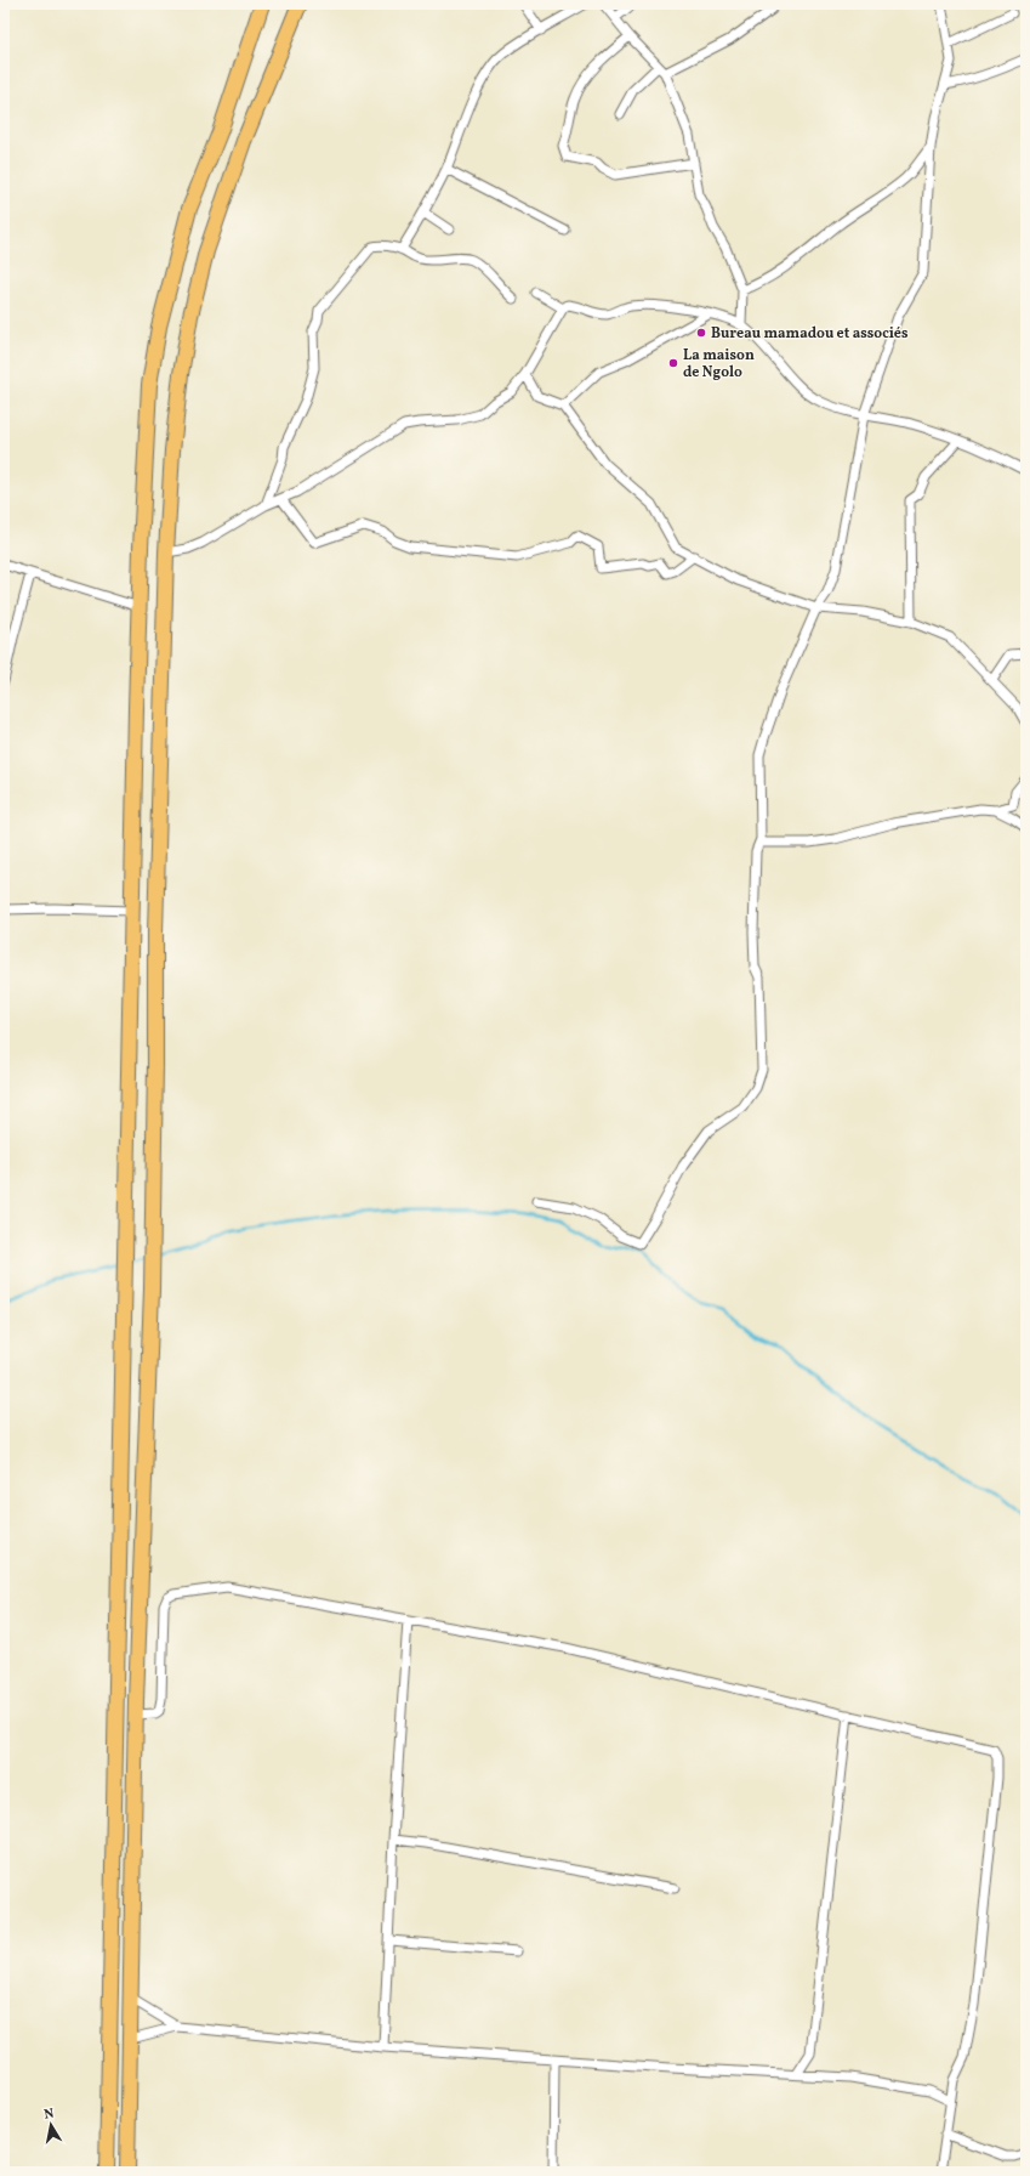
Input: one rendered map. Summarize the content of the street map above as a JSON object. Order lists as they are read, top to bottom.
{
  "places": ["Bureau mamadou et associés", "La maison de Ngolo"],
  "north": "top"
}
